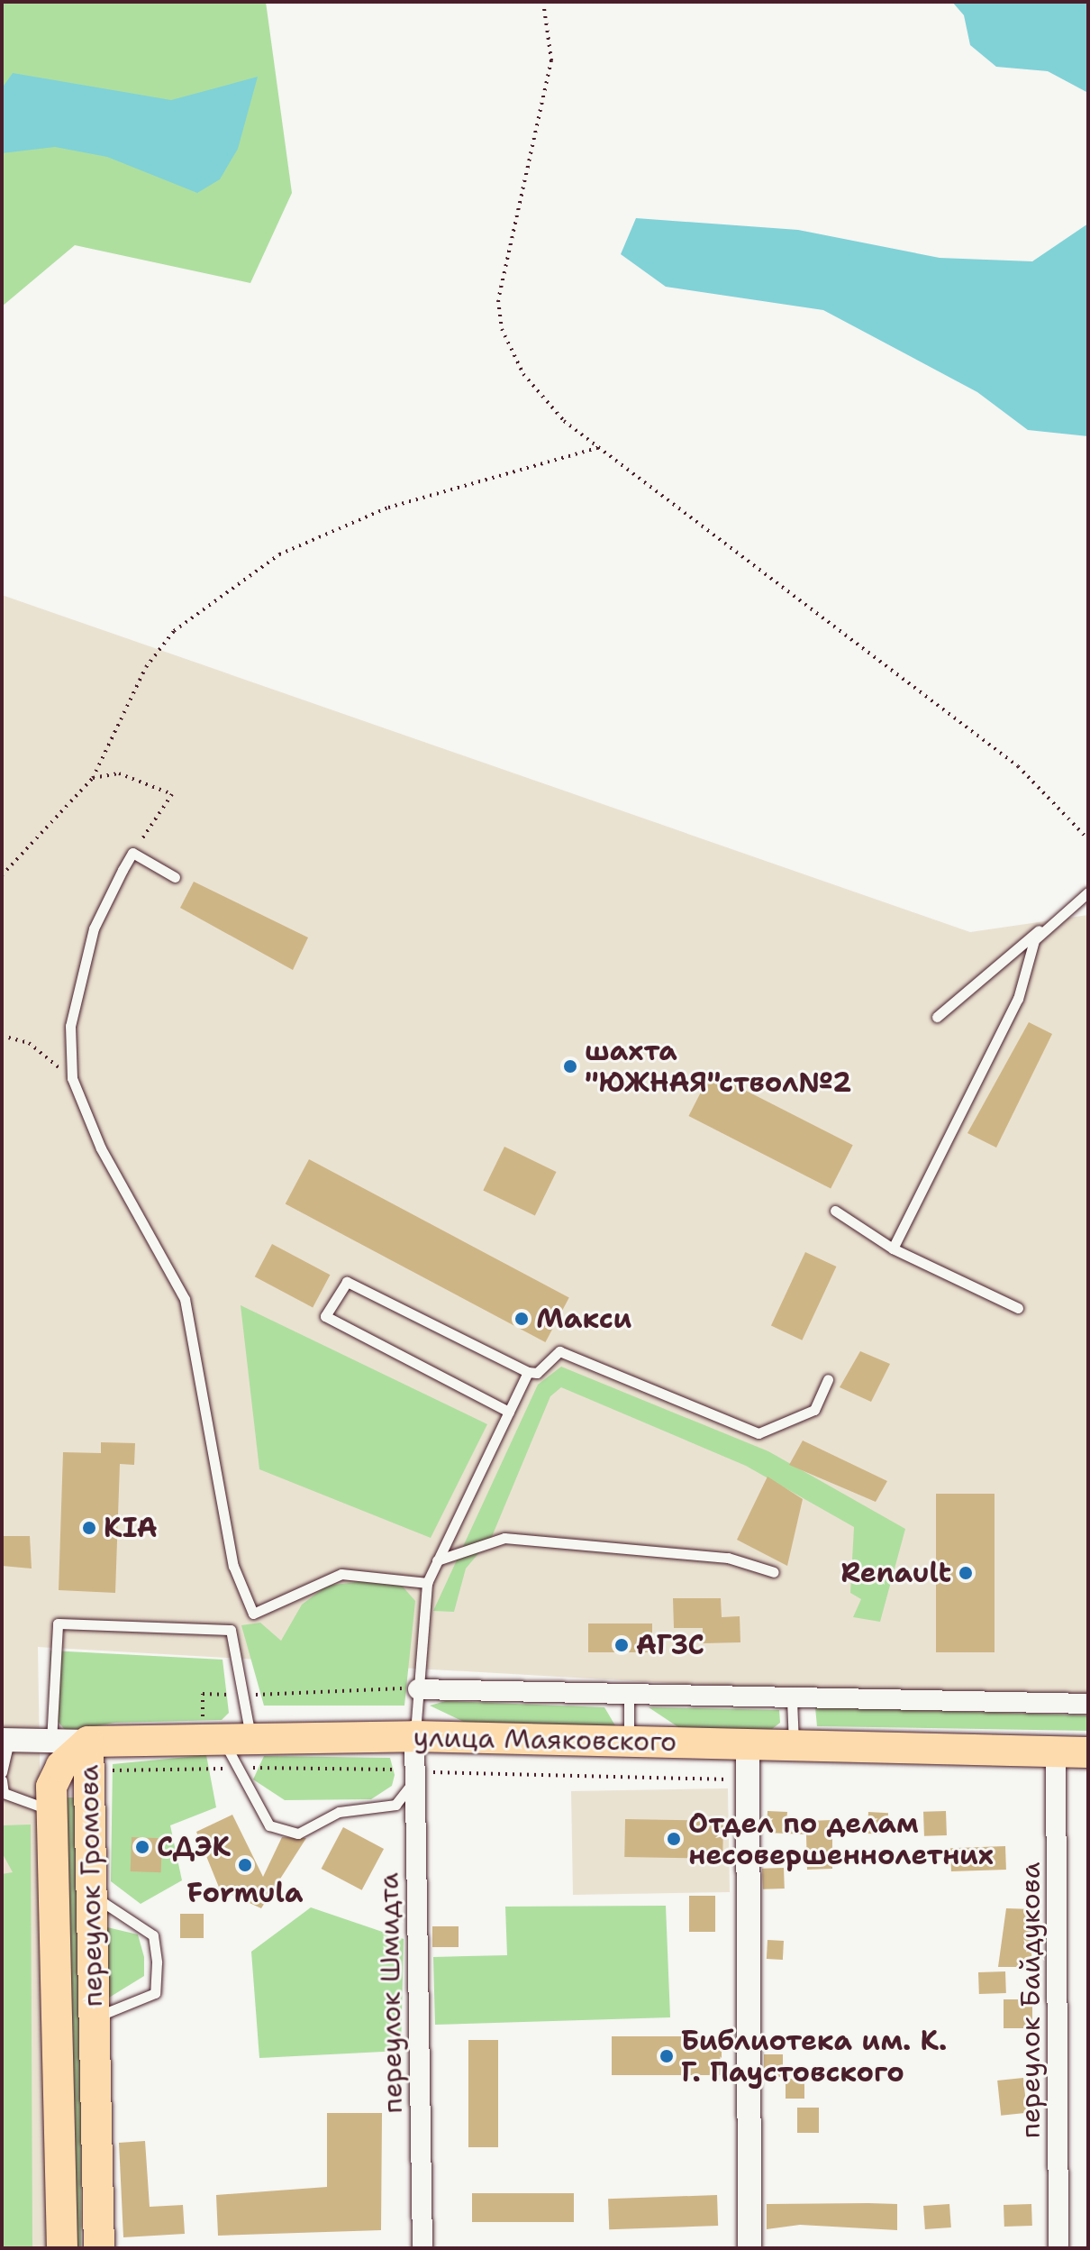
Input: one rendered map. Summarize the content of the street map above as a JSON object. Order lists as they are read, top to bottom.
{
  "streets": {
    "main road": ["улица Маяковского", "переулок Громова"],
    "street": ["переулок Шмидта", "переулок Байдукова"]
  },
  "crossings": [
    ["улица Маяковского", "переулок Громова"],
    ["улица Маяковского", "переулок Шмидта"],
    ["улица Маяковского", "переулок Байдукова"]
  ],
  "places": [
    "шахта \"ЮЖНАЯ\"ствол№2",
    "Макси",
    "KIA",
    "Renault",
    "АГЗС",
    "Отдел по делам несовершеннолетних",
    "СДЭК",
    "Formula",
    "Библиотека им. К. Г. Паустовского"
  ]
}
